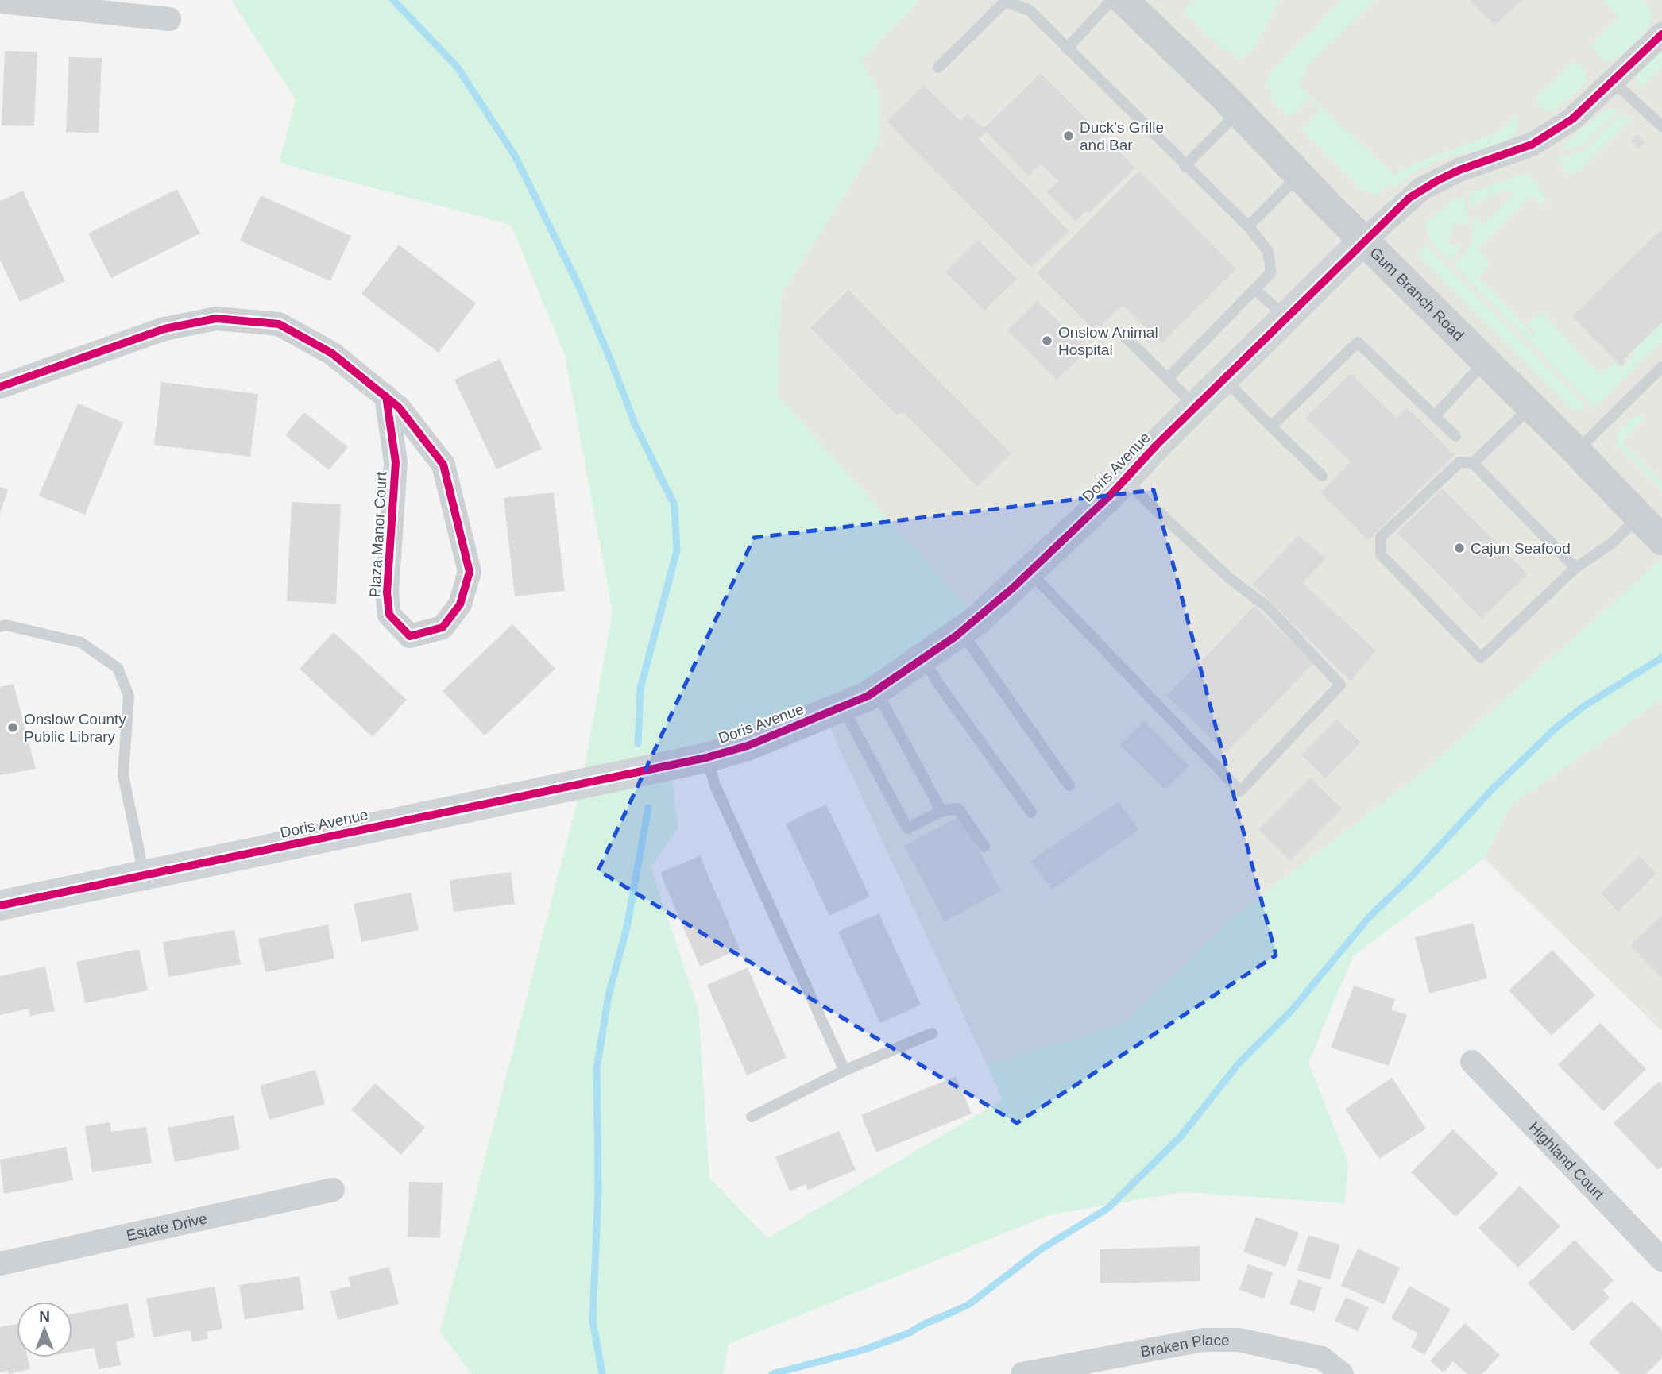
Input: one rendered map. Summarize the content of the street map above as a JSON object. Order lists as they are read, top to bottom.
{
  "streets": {
    "main road": ["Gum Branch Road"],
    "street": [
      "Doris Avenue",
      "Plaza Manor Court",
      "Highland Court",
      "Estate Drive",
      "Braken Place"
    ]
  },
  "crossings": [
    ["Gum Branch Road", "Doris Avenue"]
  ],
  "places": [
    "Duck's Grille and Bar",
    "Onslow Animal Hospital",
    "Cajun Seafood",
    "Onslow County Public Library"
  ],
  "north": "top"
}
